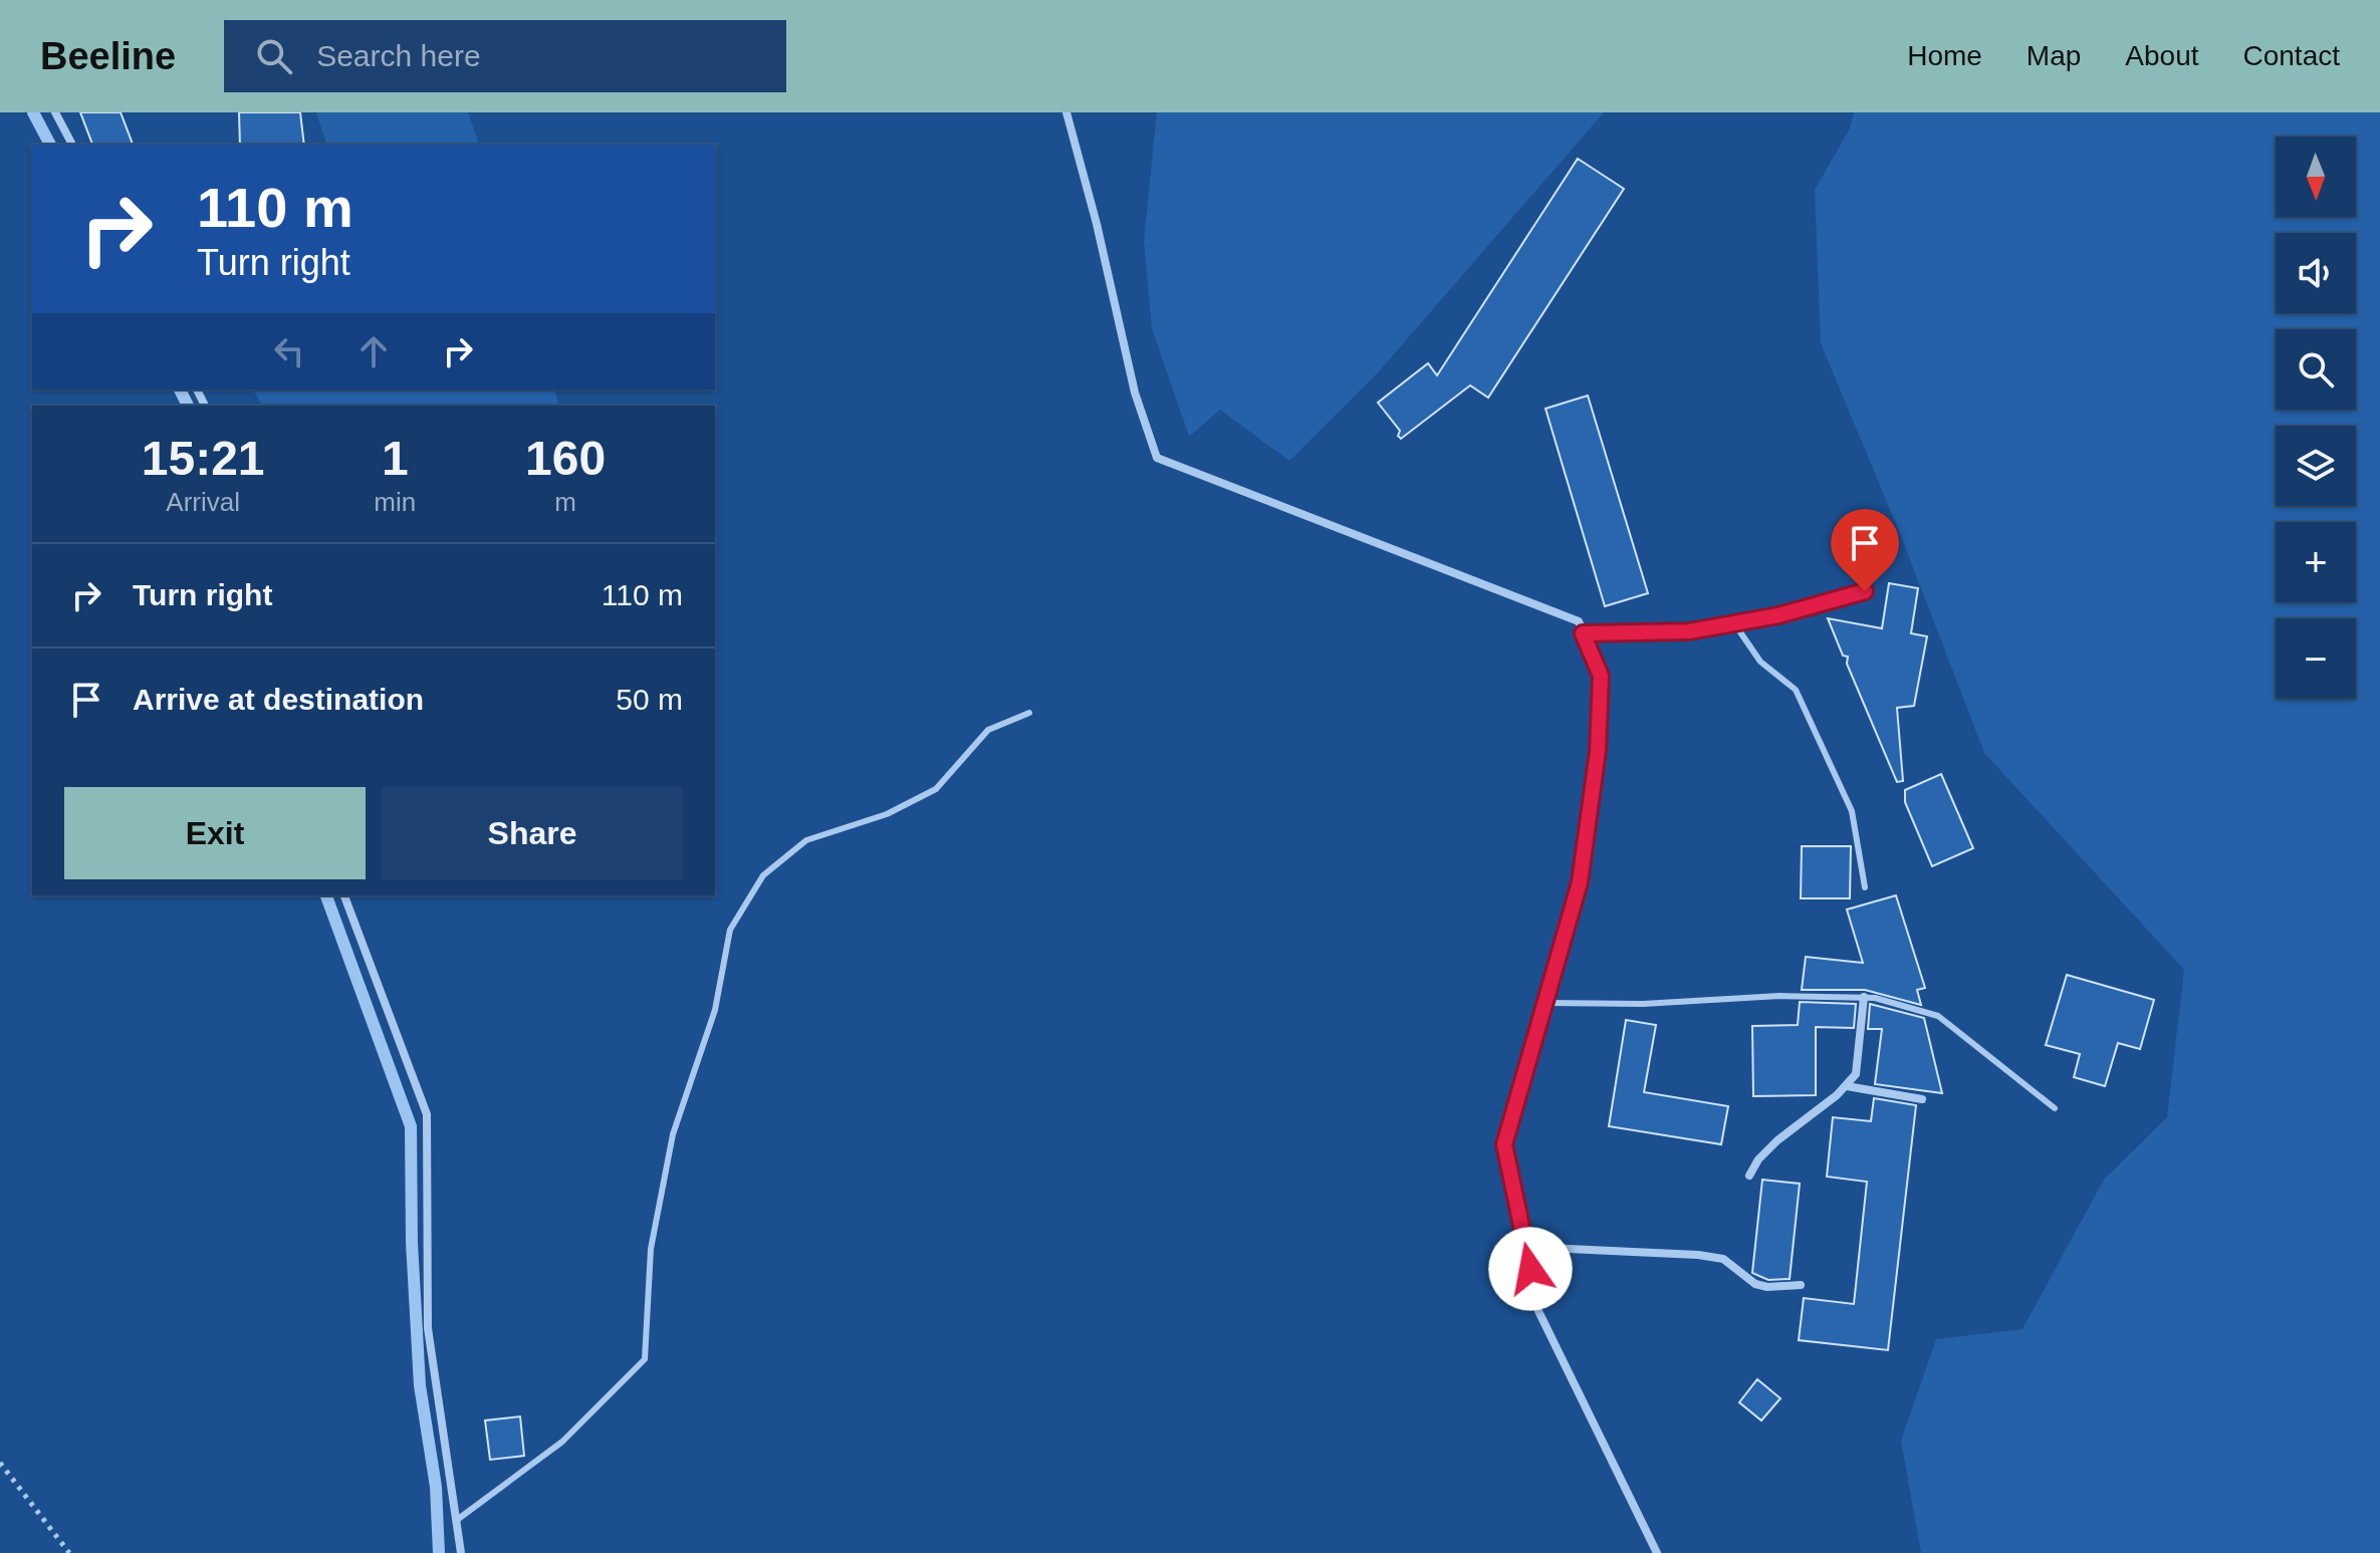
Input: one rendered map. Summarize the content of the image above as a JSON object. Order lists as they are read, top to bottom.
{
  "north": "bottom",
  "page": {
    "header": "Beeline",
    "search": "Search here",
    "nav": [
      "Home",
      "Map",
      "About",
      "Contact"
    ],
    "map_buttons": ["+", "−"],
    "turn": ["110 m", "Turn right"],
    "eta": [
      "15:21",
      "Arrival",
      "1",
      "min",
      "160",
      "m"
    ],
    "list": [
      {
        "name": "Turn right",
        "value": "110 m"
      },
      {
        "name": "Arrive at destination",
        "value": "50 m"
      }
    ],
    "buttons": ["Exit", "Share"]
  }
}
